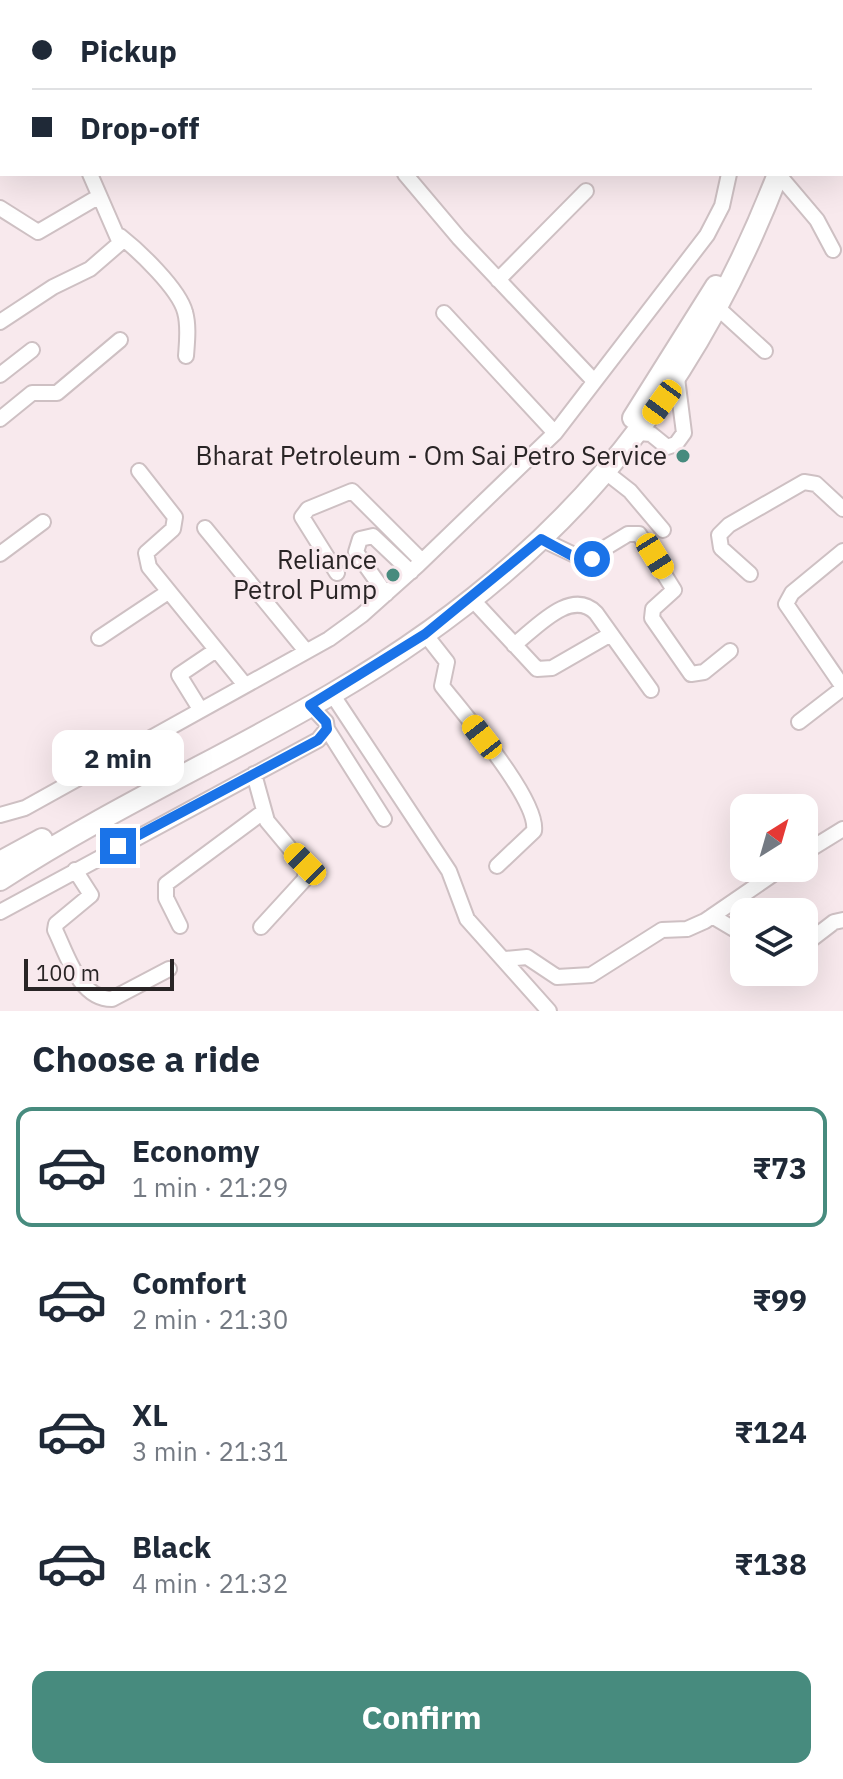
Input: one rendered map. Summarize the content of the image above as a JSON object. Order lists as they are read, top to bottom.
{
  "places": ["Bharat Petroleum - Om Sai Petro Service", "Reliance Petrol Pump"],
  "scale_bar": "100 m",
  "north": "top right",
  "page": {
    "banner": ["Pickup", "Drop-off"],
    "bubble": "2 min",
    "scale": "100 m",
    "heading": "Choose a ride",
    "list": [
      {
        "name": "Economy",
        "note": "1 min · 21:29",
        "value": "₹73"
      },
      {
        "name": "Comfort",
        "note": "2 min · 21:30",
        "value": "₹99"
      },
      {
        "name": "XL",
        "note": "3 min · 21:31",
        "value": "₹124"
      },
      {
        "name": "Black",
        "note": "4 min · 21:32",
        "value": "₹138"
      }
    ],
    "buttons": "Confirm"
  }
}
